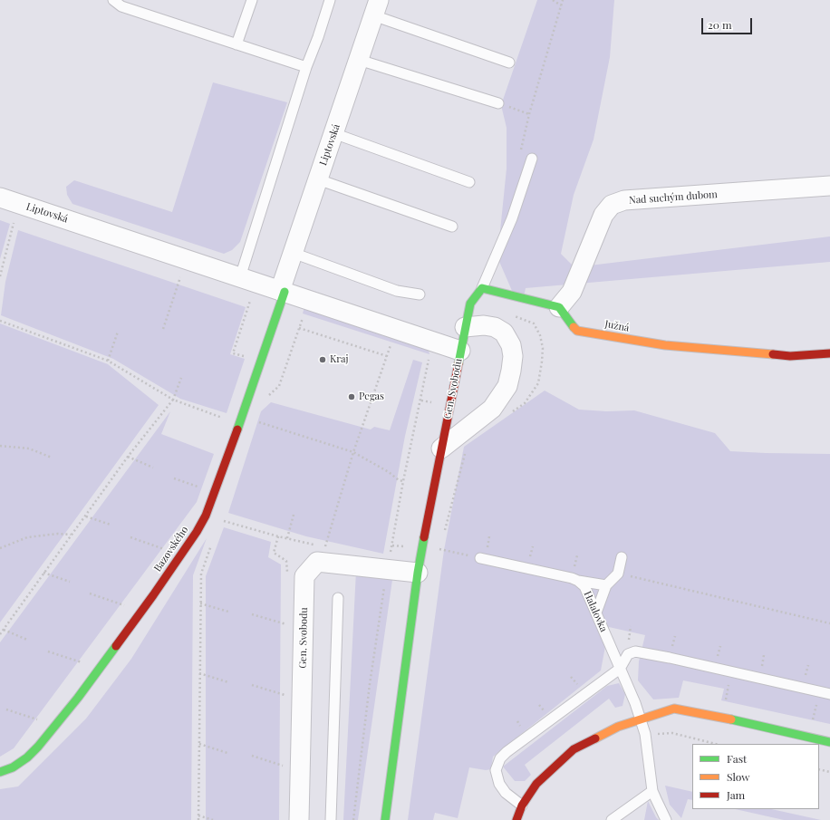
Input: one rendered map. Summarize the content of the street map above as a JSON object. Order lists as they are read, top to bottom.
{
  "streets": {
    "street": [
      "Liptovská",
      "Nad suchým dubom",
      "Južná",
      "Gen. Svobodu",
      "Bazovského"
    ],
    "lane": ["Halalovka"]
  },
  "crossings": [
    ["Liptovská", "Gen. Svobodu"],
    ["Liptovská", "Bazovského"],
    ["Nad suchým dubom", "Južná"]
  ],
  "places": ["Kraj", "Pegas"],
  "legend": ["Fast", "Slow", "Jam"],
  "scale_bar": "20 m"
}
